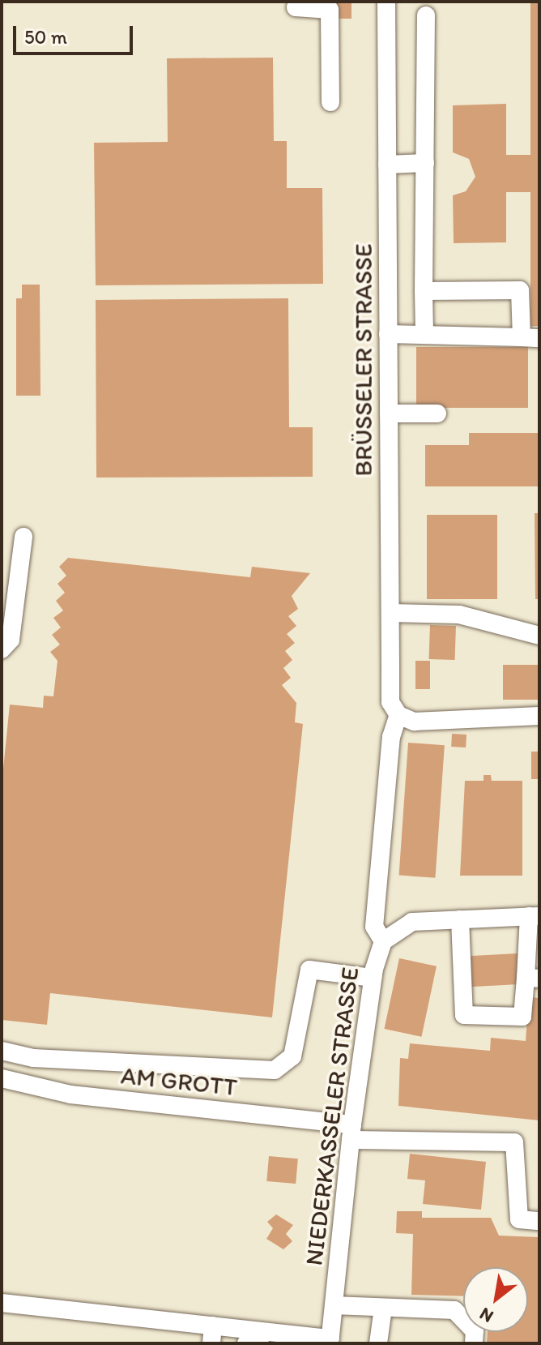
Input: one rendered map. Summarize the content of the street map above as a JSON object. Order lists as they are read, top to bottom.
{
  "streets": {
    "street": ["BRÜSSELER STRASSE", "AM GROTT", "NIEDERKASSELER STRASSE"]
  },
  "crossings": [
    ["AM GROTT", "NIEDERKASSELER STRASSE"]
  ],
  "scale_bar": "50 m",
  "north": "bottom left"
}
